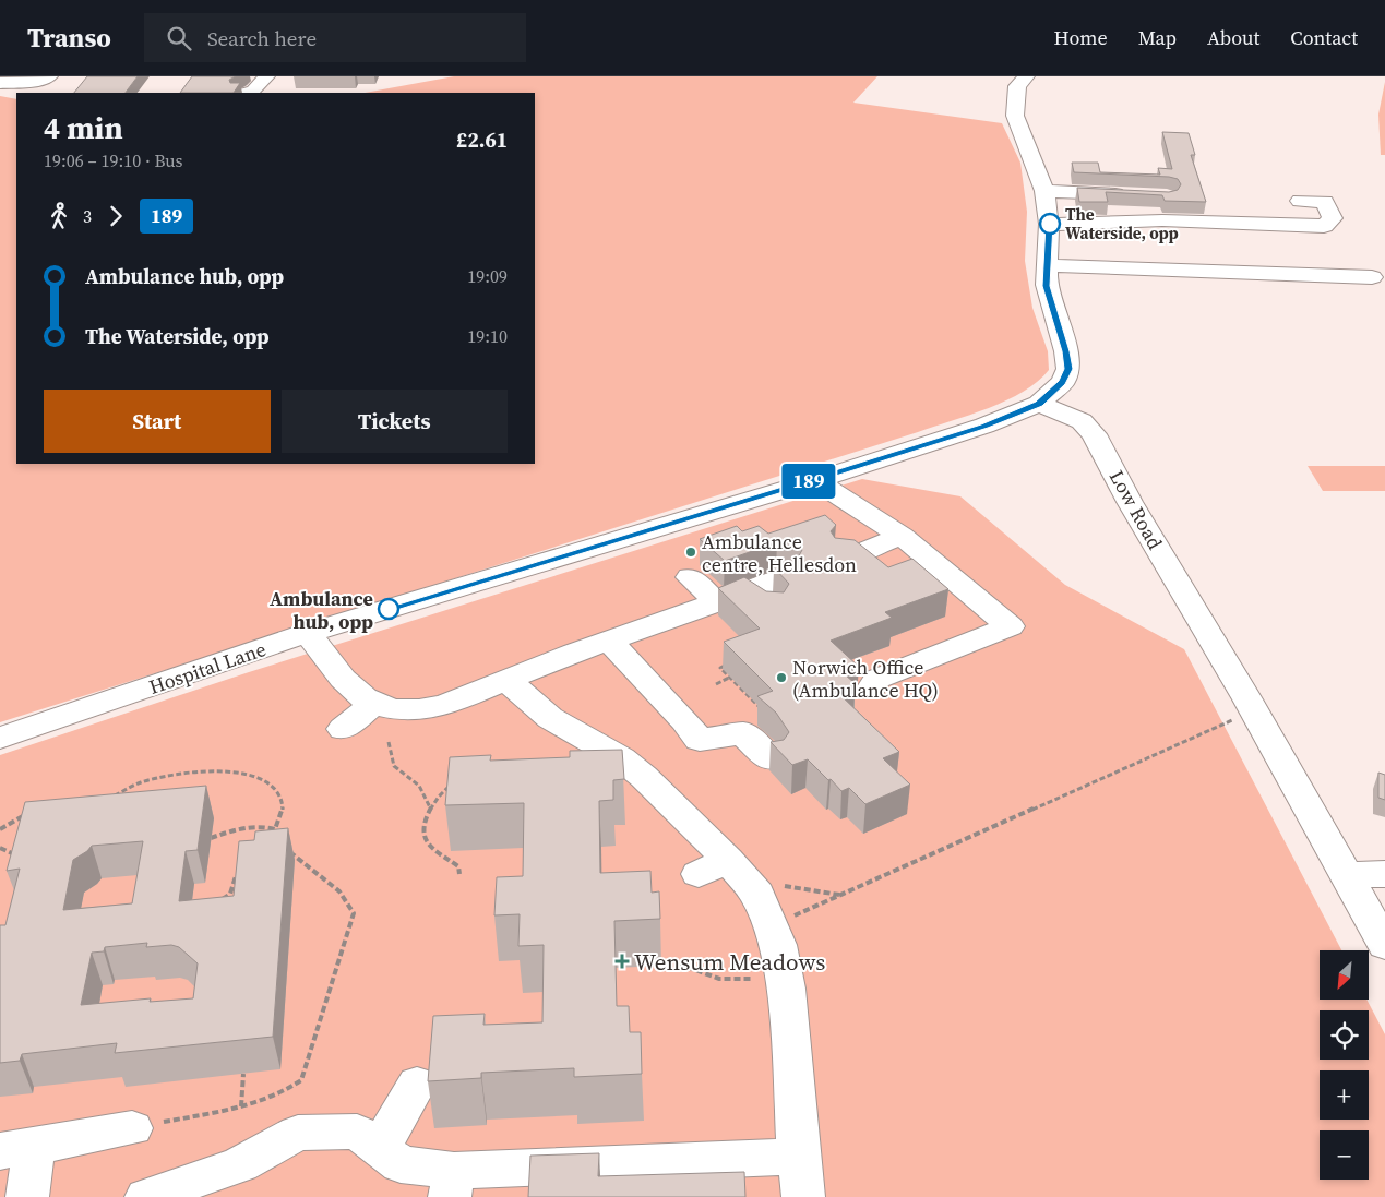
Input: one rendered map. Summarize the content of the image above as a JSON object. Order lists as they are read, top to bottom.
{
  "streets": {
    "street": ["Low Road", "Hospital Lane"]
  },
  "crossings": [
    ["Low Road", "Hospital Lane"]
  ],
  "places": {
    "other": [
      "The Waterside, opp",
      "Ambulance centre, Hellesdon",
      "Ambulance hub, opp",
      "Norwich Office (Ambulance HQ)"
    ],
    "health": ["Wensum Meadows"]
  },
  "lines": ["bus line 189"],
  "north": "bottom left",
  "page": {
    "header": "Transo",
    "search": "Search here",
    "nav": [
      "Home",
      "Map",
      "About",
      "Contact"
    ],
    "on_map": "189",
    "heading": ["4 min", "19:06 – 19:10 · Bus", "£2.61"],
    "legs": ["3", "189"],
    "list": [
      {
        "name": "Ambulance hub, opp",
        "value": "19:09"
      },
      {
        "name": "The Waterside, opp",
        "value": "19:10"
      }
    ],
    "buttons": ["Start", "Tickets"],
    "map_buttons": ["+", "−"]
  }
}
